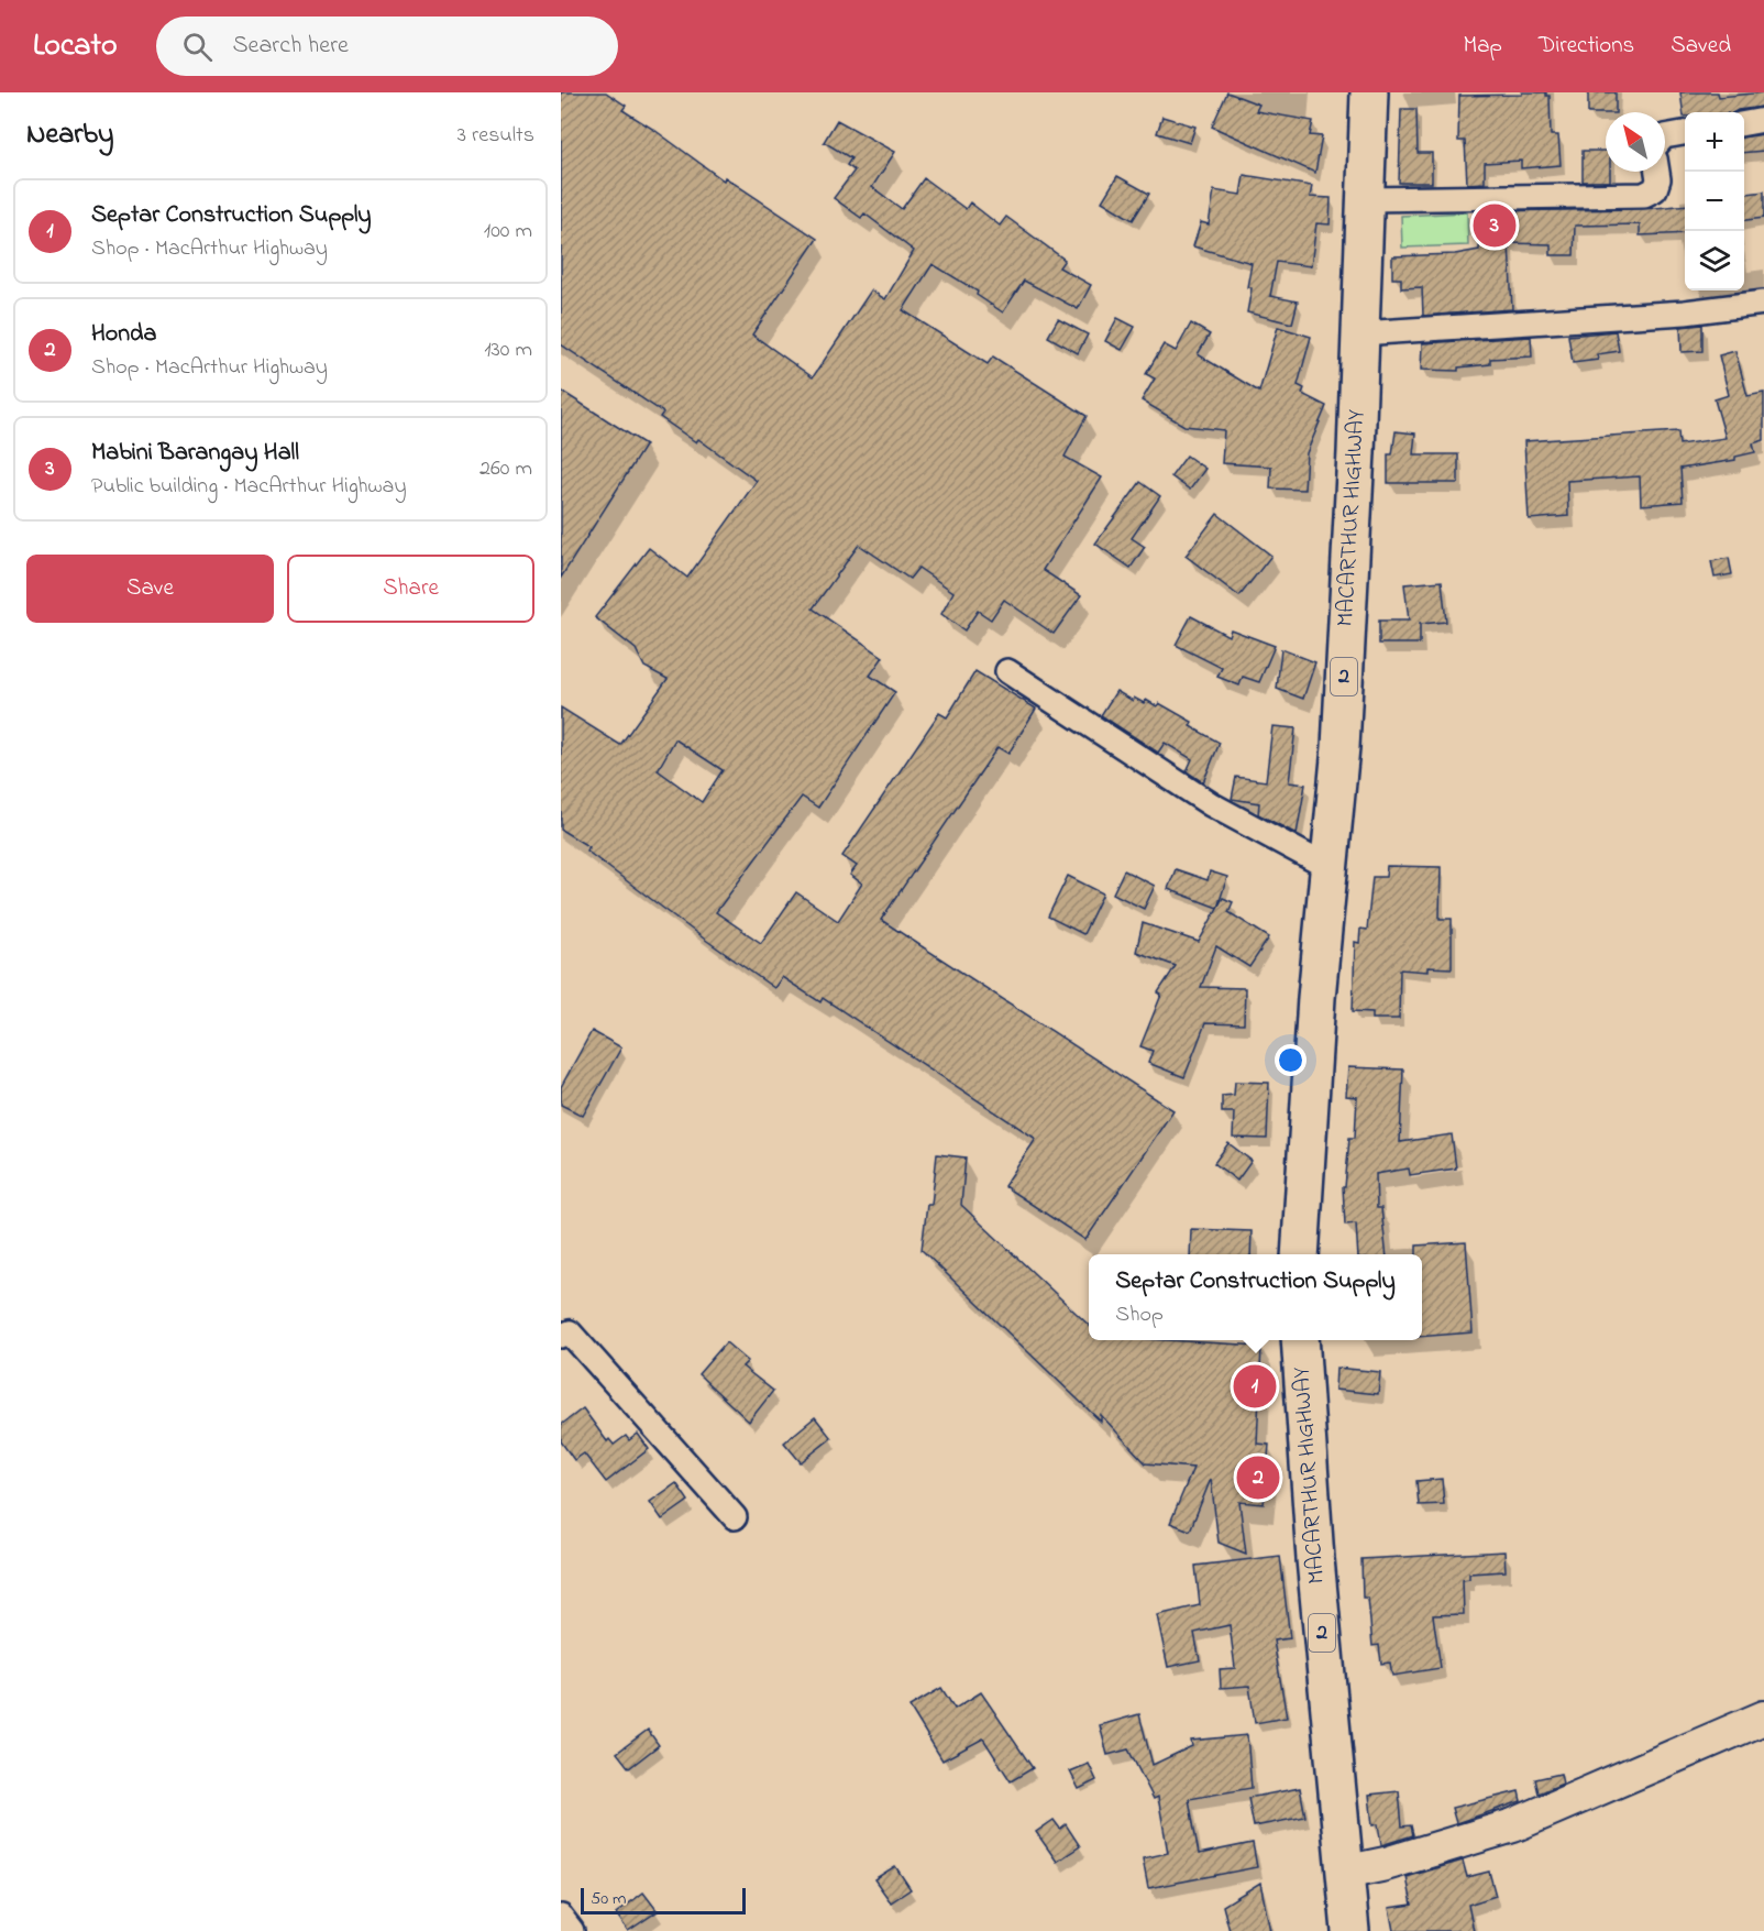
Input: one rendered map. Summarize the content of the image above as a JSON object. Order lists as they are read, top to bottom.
{
  "streets": {
    "highway": ["MACARTHUR HIGHWAY", "2"]
  },
  "scale_bar": "50 m",
  "north": "top left",
  "page": {
    "header": "Locato",
    "search": "Search here",
    "nav": ["Map", "Directions", "Saved"],
    "heading": ["Nearby", "3 results"],
    "map_buttons": ["+", "−"],
    "list": [
      {
        "mark": "1",
        "name": "Septar Construction Supply",
        "note": "Shop · MacArthur Highway",
        "value": "100 m"
      },
      {
        "mark": "2",
        "name": "Honda",
        "note": "Shop · MacArthur Highway",
        "value": "130 m"
      },
      {
        "mark": "3",
        "name": "Mabini Barangay Hall",
        "note": "Public building · MacArthur Highway",
        "value": "260 m"
      }
    ],
    "pins": ["3", "1", "2"],
    "buttons": ["Save", "Share"],
    "popup": ["Septar Construction Supply", "Shop"],
    "scale": "50 m"
  }
}
